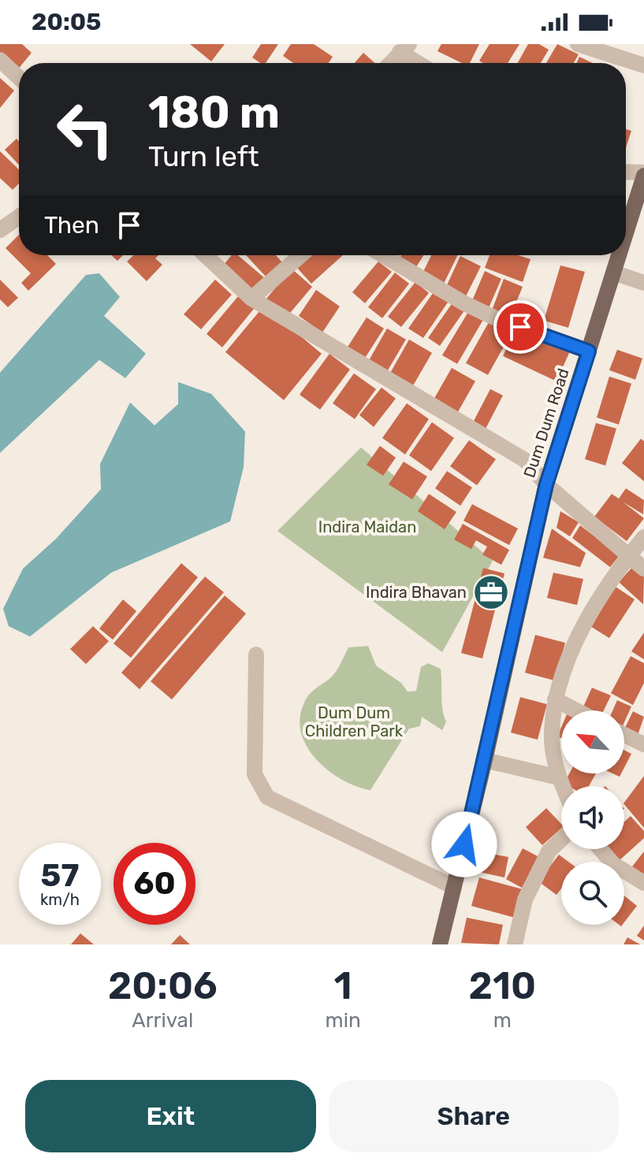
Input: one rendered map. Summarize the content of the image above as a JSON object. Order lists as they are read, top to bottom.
{
  "streets": {
    "main road": ["Dum Dum Road"]
  },
  "parks": ["Indira Maidan", "Dum Dum Children Park"],
  "places": {
    "office": ["Indira Bhavan"]
  },
  "north": "top left",
  "page": {
    "status": "20:05",
    "turn": ["180 m", "Turn left"],
    "then": "Then",
    "speed": "57 km/h",
    "limit": "60",
    "eta": [
      "20:06",
      "Arrival",
      "1",
      "min",
      "210",
      "m"
    ],
    "buttons": ["Exit", "Share"]
  }
}
